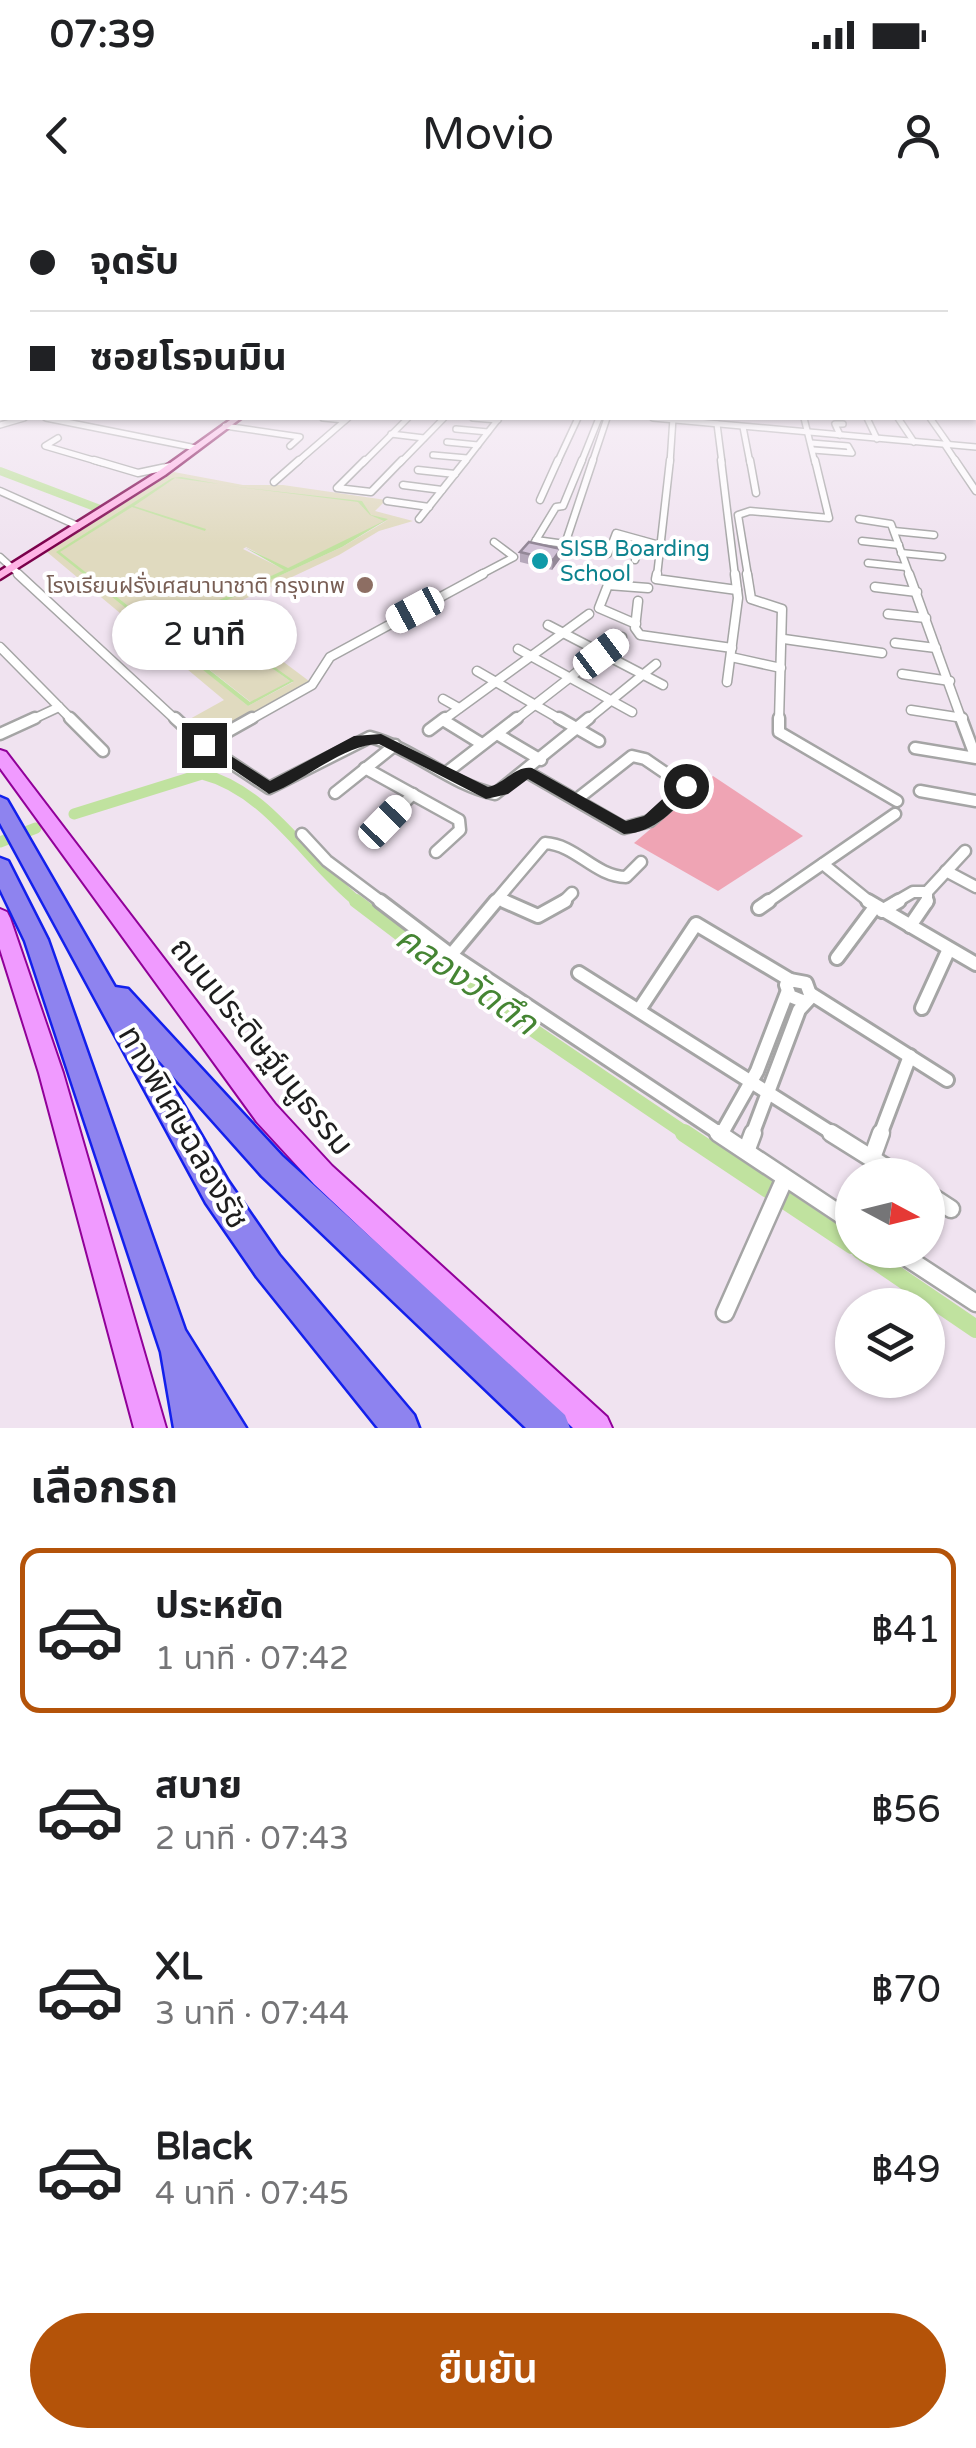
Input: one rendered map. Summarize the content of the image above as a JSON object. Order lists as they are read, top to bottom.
{
  "streets": {
    "highway": ["ทางพิเศษฉลองรัช"],
    "main road": ["ถนนประดิษฐ์มนูธรรม"]
  },
  "water": ["คลองวัดตึก"],
  "places": ["SISB Boarding School", "โรงเรียนฝรั่งเศสนานาชาติ กรุงเทพ"],
  "north": "right",
  "page": {
    "status": "07:39",
    "header": "Movio",
    "banner": ["จุดรับ", "ซอยโรจนมิน"],
    "bubble": "2 นาที",
    "heading": "เลือกรถ",
    "list": [
      {
        "name": "ประหยัด",
        "note": "1 นาที · 07:42",
        "value": "฿41"
      },
      {
        "name": "สบาย",
        "note": "2 นาที · 07:43",
        "value": "฿56"
      },
      {
        "name": "XL",
        "note": "3 นาที · 07:44",
        "value": "฿70"
      },
      {
        "name": "Black",
        "note": "4 นาที · 07:45",
        "value": "฿49"
      }
    ],
    "buttons": "ยืนยัน"
  }
}
